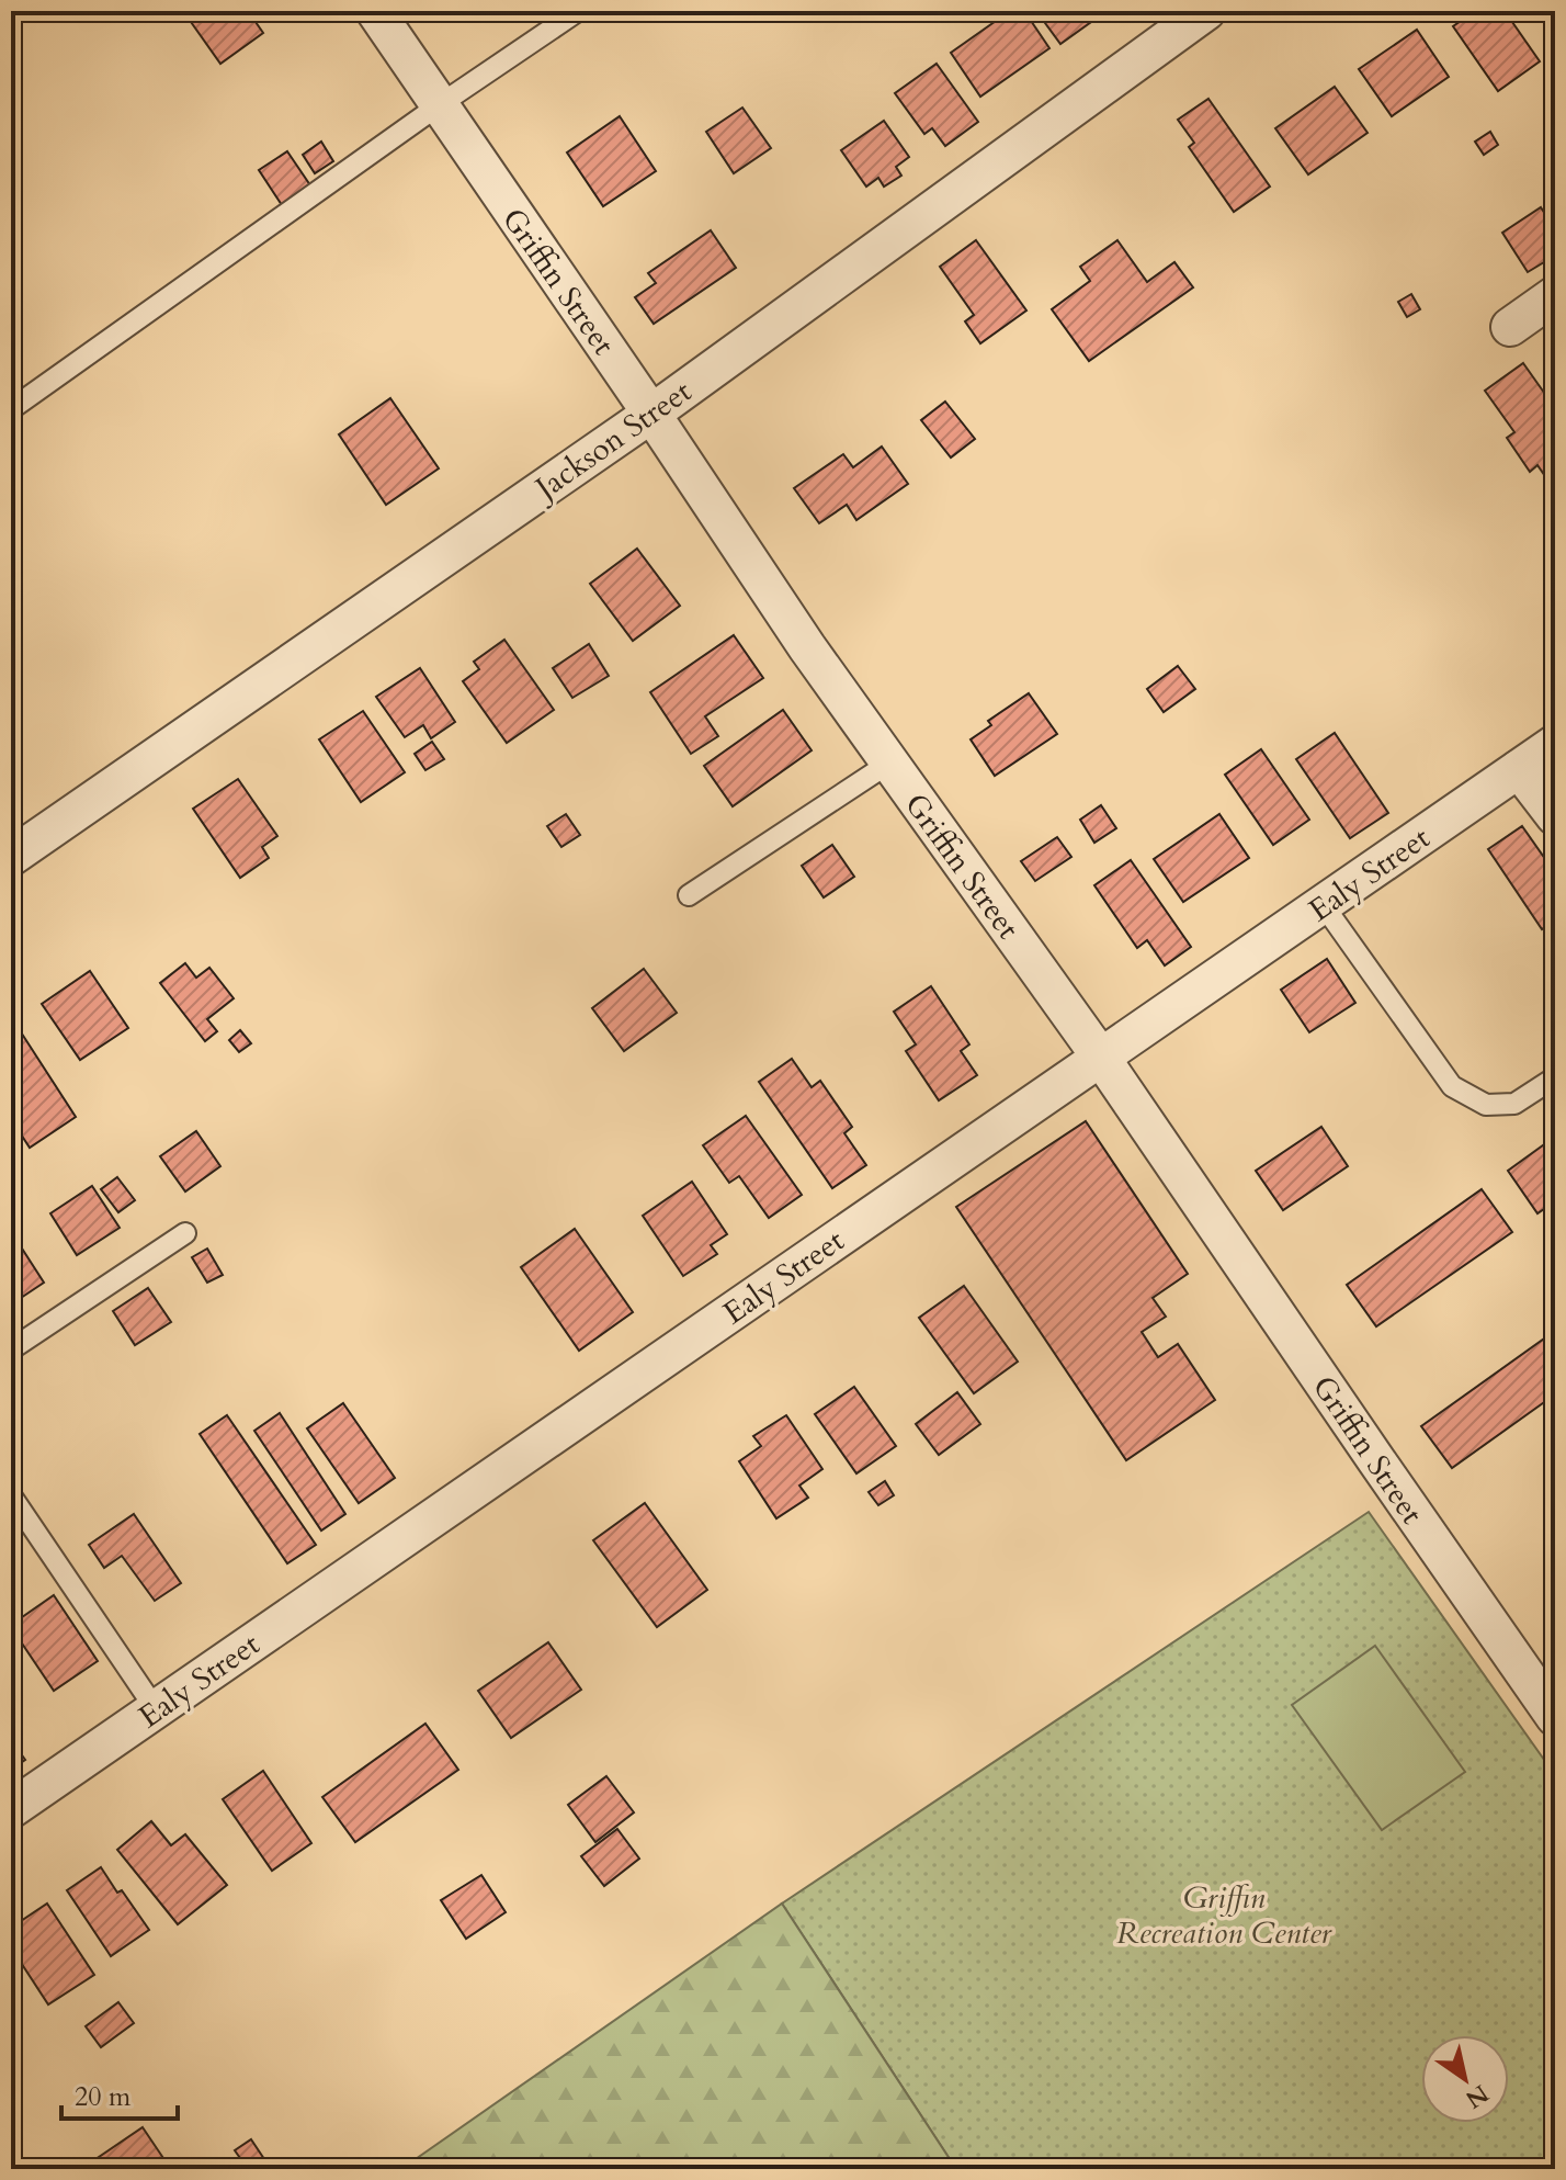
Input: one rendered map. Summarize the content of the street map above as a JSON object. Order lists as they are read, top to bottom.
{
  "streets": {
    "street": ["Griffin Street", "Jackson Street", "Ealy Street"]
  },
  "crossings": [
    ["Griffin Street", "Jackson Street"],
    ["Griffin Street", "Ealy Street"]
  ],
  "parks": ["Griffin Recreation Center"],
  "scale_bar": "20 m",
  "north": "bottom right"
}
